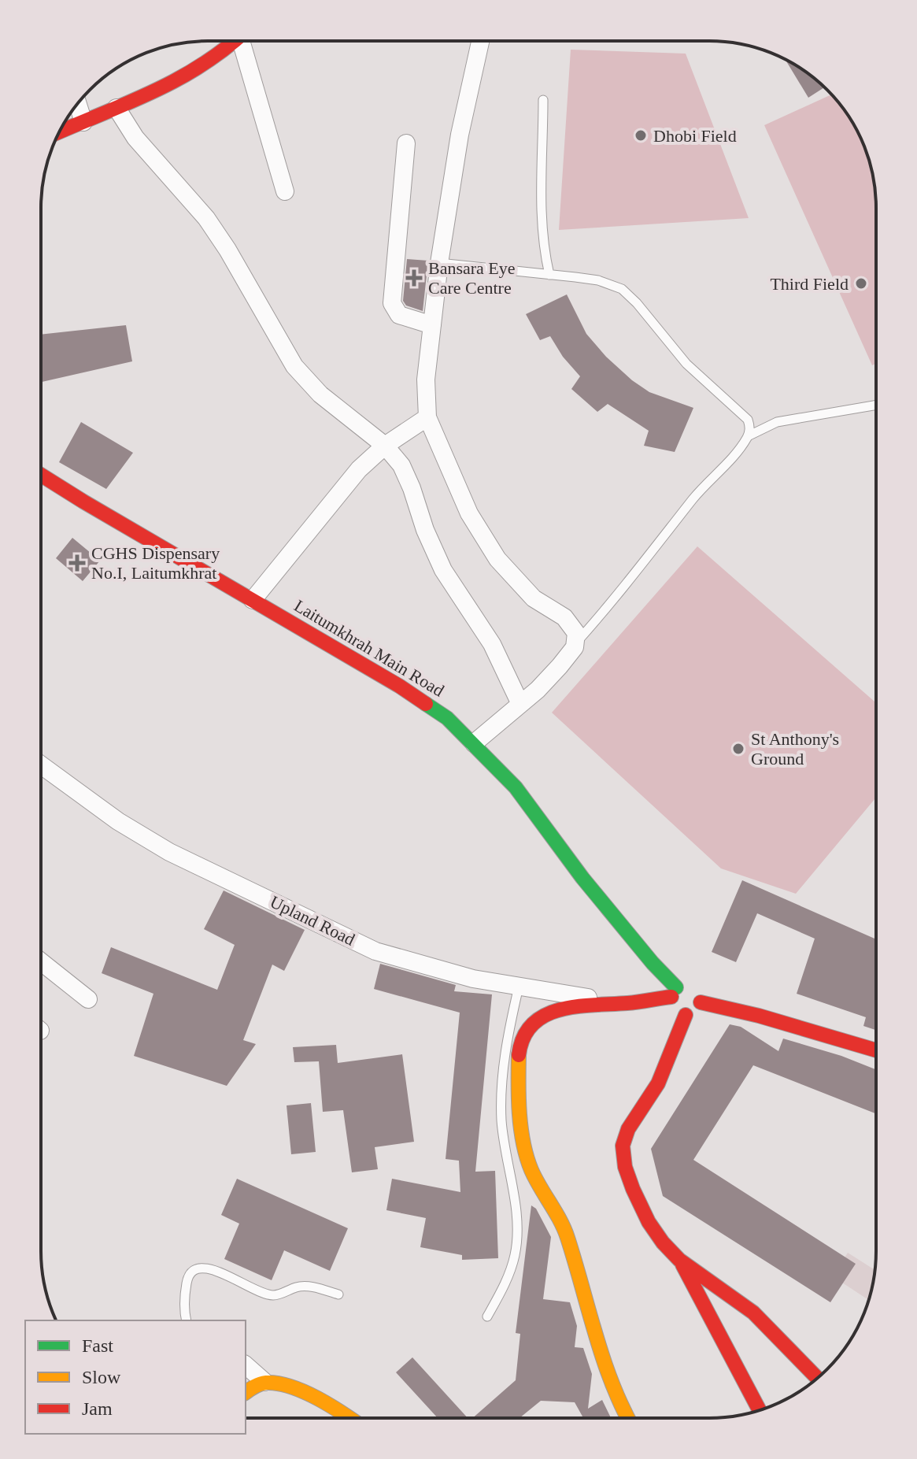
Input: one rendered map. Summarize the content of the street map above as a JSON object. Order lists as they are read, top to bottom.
{
  "streets": {
    "street": ["Laitumkhrah Main Road", "Upland Road"]
  },
  "places": {
    "other": ["Dhobi Field", "Third Field", "St Anthony's Ground"],
    "health": ["Bansara Eye Care Centre", "CGHS Dispensary No.I, Laitumkhrat"]
  },
  "legend": ["Fast", "Slow", "Jam"]
}
